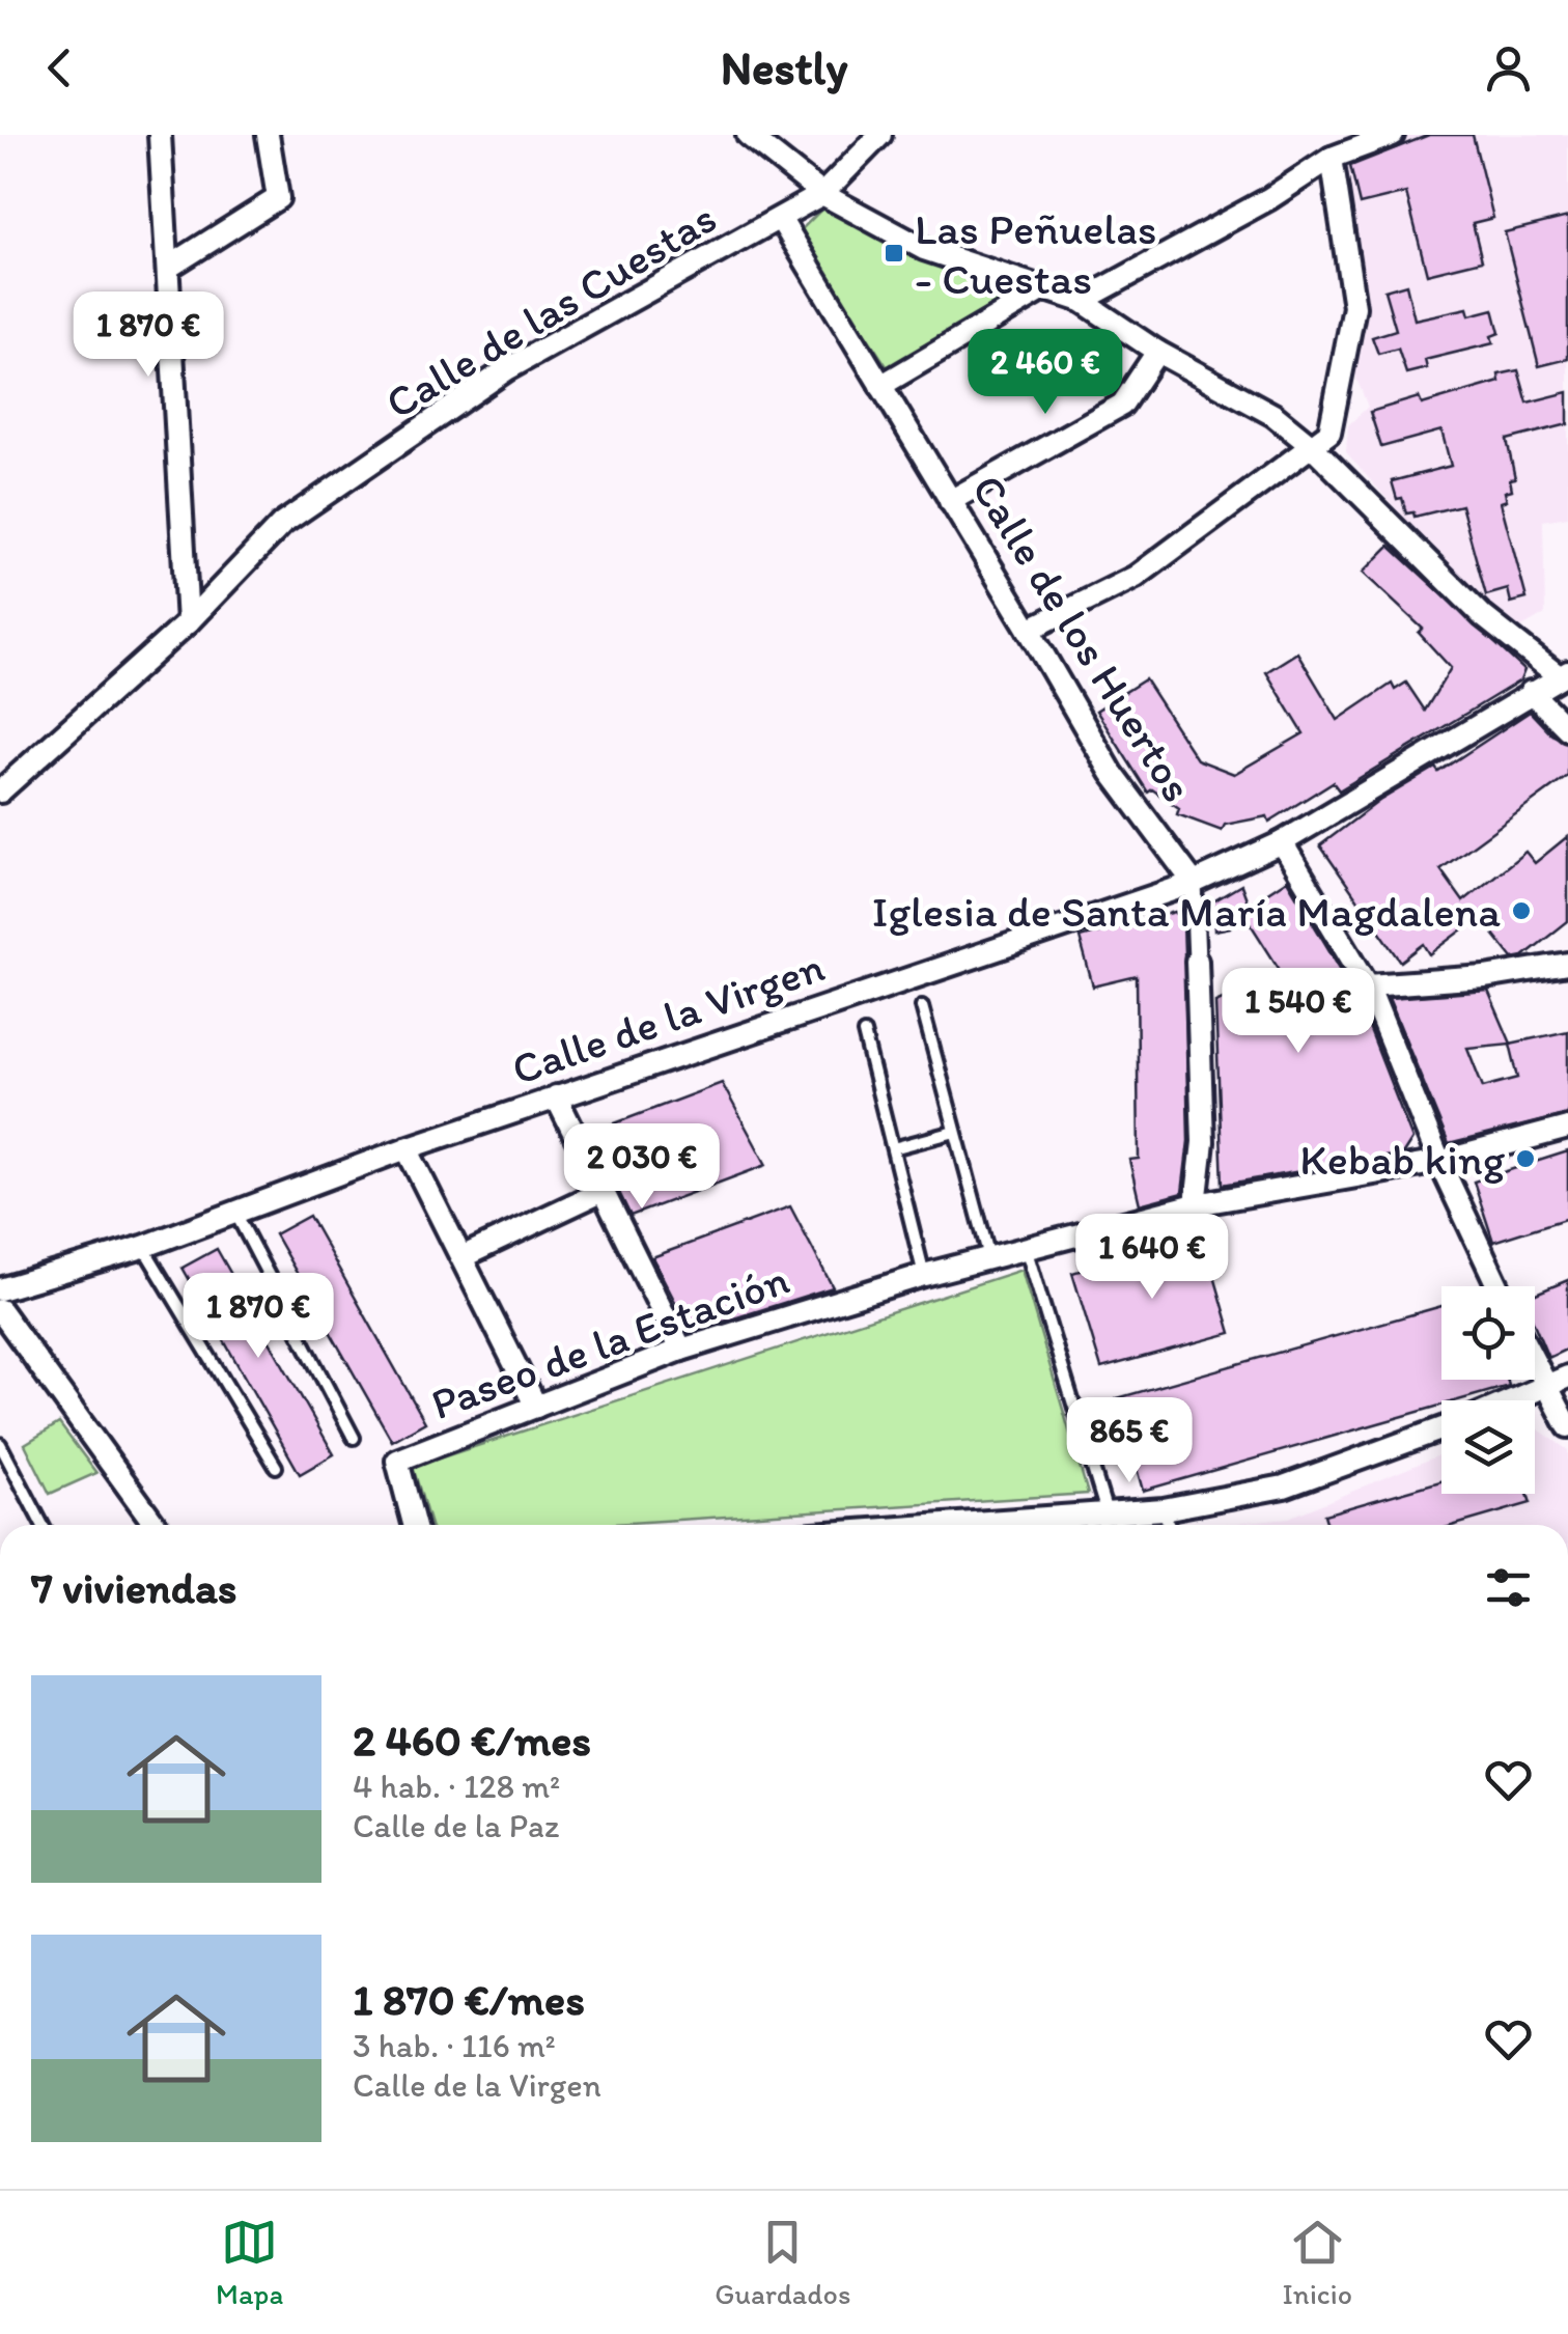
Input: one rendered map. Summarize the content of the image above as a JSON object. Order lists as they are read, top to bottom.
{
  "streets": {
    "street": [
      "Calle de las Cuestas",
      "Calle de los Huertos",
      "Calle de la Virgen",
      "Paseo de la Estación"
    ]
  },
  "crossings": [
    ["Calle de las Cuestas", "Calle de los Huertos"],
    ["Calle de los Huertos", "Calle de la Virgen"]
  ],
  "places": {
    "transit": ["Las Peñuelas - Cuestas"],
    "other": ["Iglesia de Santa María Magdalena", "Kebab king"]
  },
  "page": {
    "header": "Nestly",
    "price": [
      "1 870 €",
      "2 460 €",
      "1 540 €",
      "2 030 €",
      "1 640 €",
      "1 870 €",
      "865 €"
    ],
    "heading": "7 viviendas",
    "list": [
      {
        "name": "2 460 €/mes",
        "note": "4 hab. · 128 m² · Calle de la Paz"
      },
      {
        "name": "1 870 €/mes",
        "note": "3 hab. · 116 m² · Calle de la Virgen"
      }
    ],
    "tabs": ["Mapa", "Guardados", "Inicio"]
  }
}
